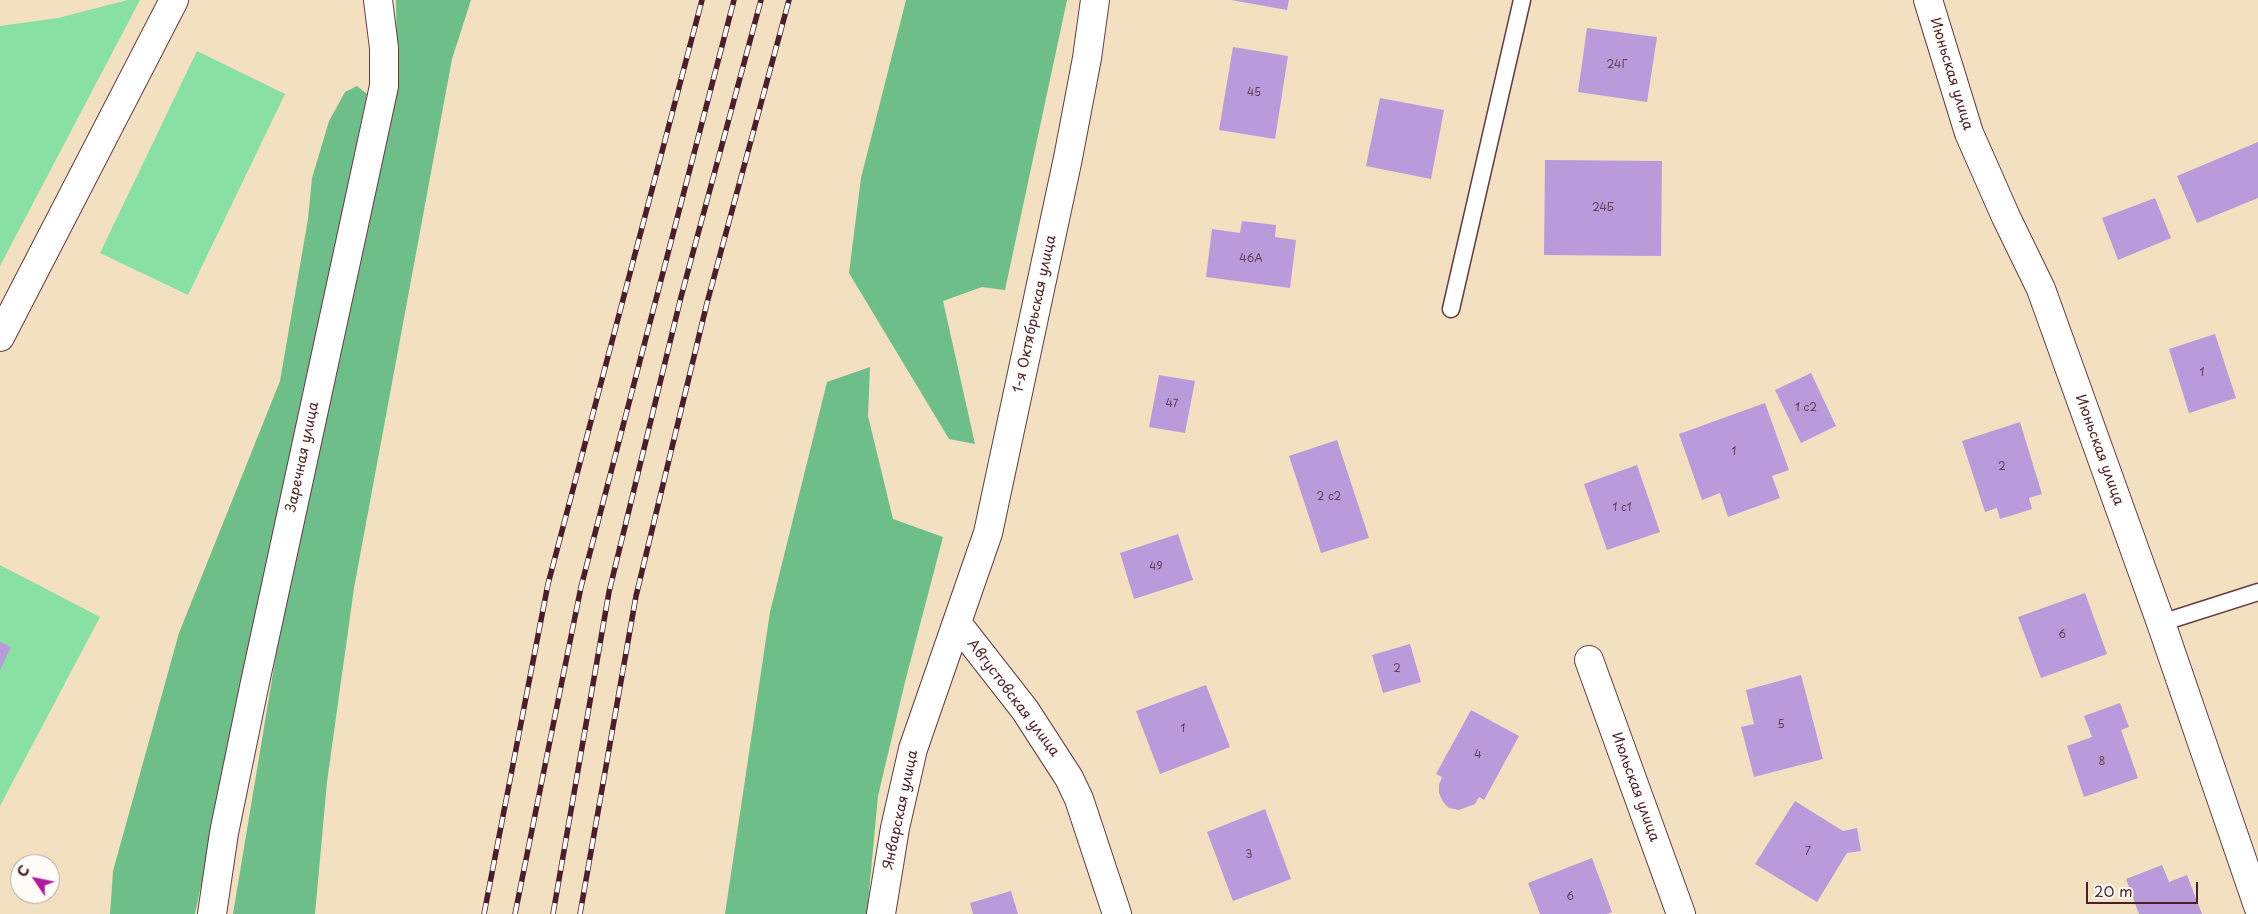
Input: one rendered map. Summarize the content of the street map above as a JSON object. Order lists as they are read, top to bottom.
{
  "streets": {
    "street": [
      "Июньская улица",
      "1-я Октябрьская улица",
      "Заречная улица",
      "Августовская улица",
      "Июльская улица",
      "Январская улица"
    ]
  },
  "crossings": [
    ["1-я Октябрьская улица", "Августовская улица"],
    ["1-я Октябрьская улица", "Январская улица"],
    ["Августовская улица", "Январская улица"]
  ],
  "house_numbers": [
    "24Г",
    "45",
    "24Б",
    "46А",
    "1",
    "47",
    "1 с2",
    "1",
    "2",
    "2 с2",
    "1 с1",
    "49",
    "6",
    "2",
    "5",
    "1",
    "4",
    "8",
    "7",
    "3",
    "6"
  ],
  "scale_bar": "20 m",
  "north": "top left"
}
